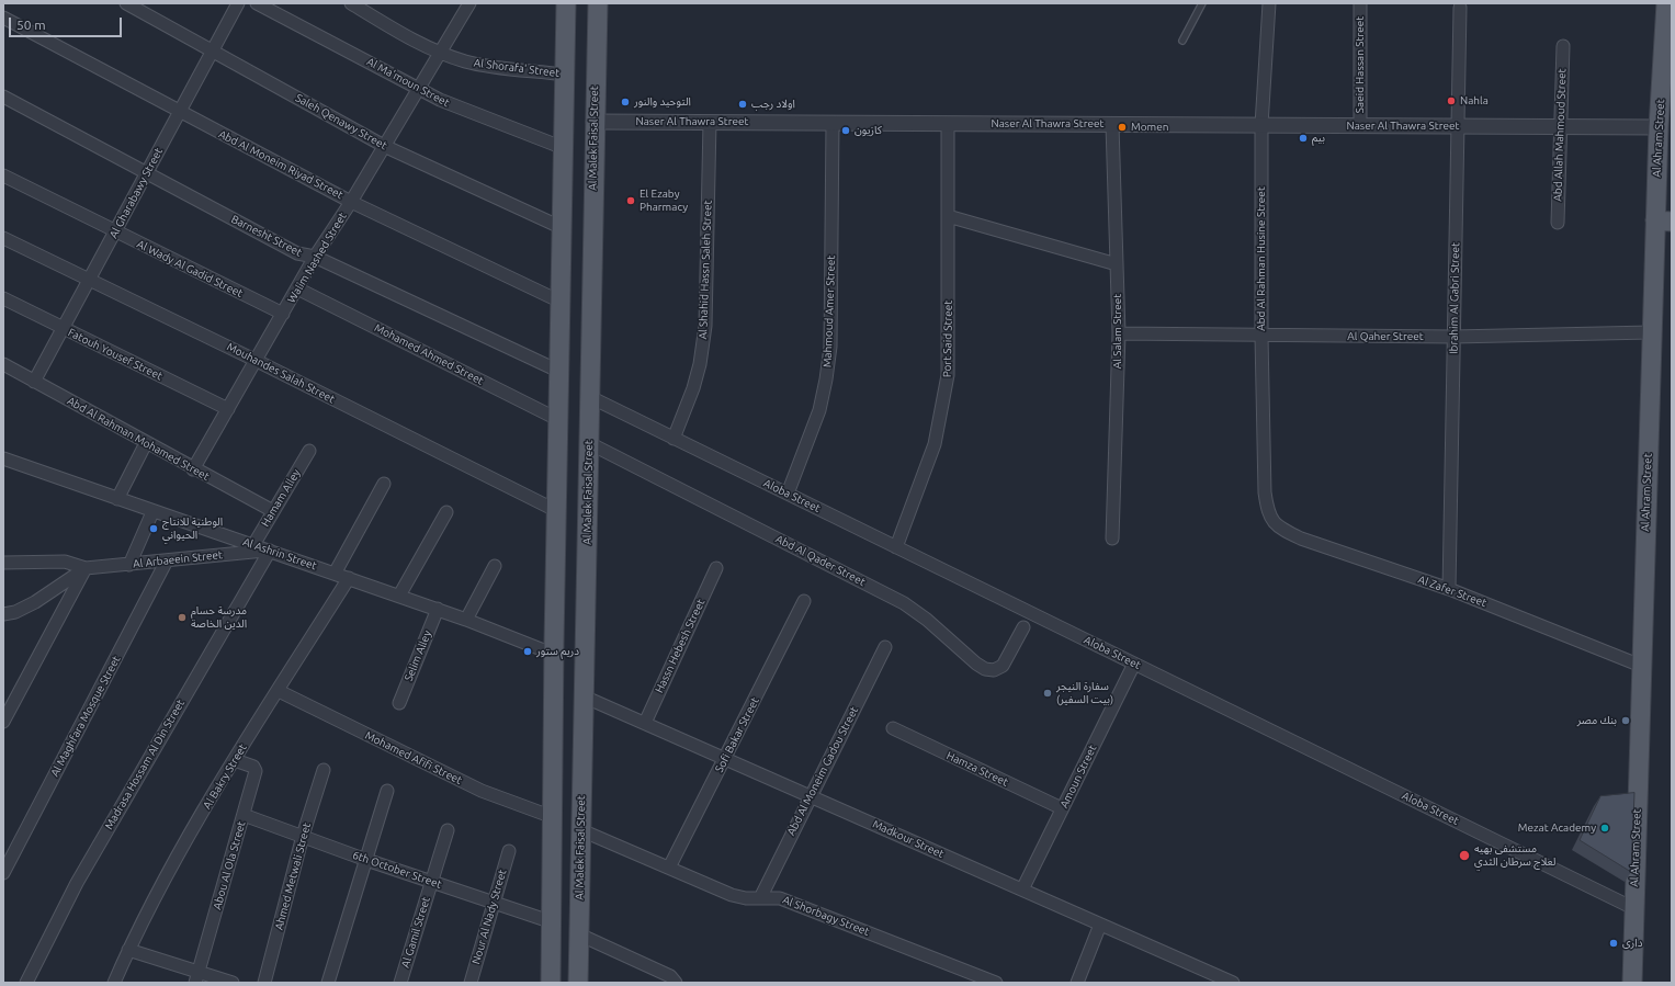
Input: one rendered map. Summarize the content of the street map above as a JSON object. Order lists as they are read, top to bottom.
{
  "streets": {
    "main road": ["Al Malek Faisal Street", "Al Ahram Street"],
    "street": [
      "Saeid Hassan Street",
      "Al Shorafa' Street",
      "Al Ma'moun Street",
      "Saleh Qenawy Street",
      "Naser Al Thawra Street",
      "Abd Allah Mahmoud Street",
      "Abd Al Moneim Riyad Street",
      "Al Gharabawy Street",
      "Barnesht Street",
      "Walim Nashed Street",
      "Abd Al Rahman Husine Street",
      "Al Wady Al Gadid Street",
      "Al Shahid Hassn Saleh Street",
      "Ibrahim Al Gabri Street",
      "Mahmoud Amer Street",
      "Al Salam Street",
      "Al Qaher Street",
      "Port Said Street",
      "Fatouh Yousef Street",
      "Mohamed Ahmed Street",
      "Mouhandes Salah Street",
      "Abd Al Rahman Mohamed Street",
      "Aloba Street",
      "Hamam Alley",
      "Al Ashrin Street",
      "Al Arbaeein Street",
      "Abd Al Qader Street",
      "Al Zafer Street",
      "Hassn Hebesh Street",
      "Selim Alley",
      "Al Maghfara Mosque Street",
      "Sofi Bakar Street",
      "Mohamed Afifi Street",
      "Madrasa Hossam Al Din Street",
      "Hamza Street",
      "Abd Al Moneim Gadou Street",
      "Al Bakry Street",
      "Amoun Street",
      "Madkour Street",
      "Abou Al Ola Street",
      "6th October Street",
      "Ahmed Metwali Street",
      "Al Shorbagy Street",
      "Nour Al Nady Street",
      "Al Gamil Street"
    ]
  },
  "crossings": [
    ["Saeid Hassan Street", "Naser Al Thawra Street"],
    ["Al Shorafa' Street", "Walim Nashed Street"],
    ["Al Ma'moun Street", "Walim Nashed Street"],
    ["Saleh Qenawy Street", "Al Gharabawy Street"],
    ["Saleh Qenawy Street", "Walim Nashed Street"],
    ["Naser Al Thawra Street", "Abd Allah Mahmoud Street"],
    ["Naser Al Thawra Street", "Al Malek Faisal Street"],
    ["Naser Al Thawra Street", "Al Ahram Street"],
    ["Naser Al Thawra Street", "Abd Al Rahman Husine Street"],
    ["Naser Al Thawra Street", "Al Shahid Hassn Saleh Street"],
    ["Naser Al Thawra Street", "Ibrahim Al Gabri Street"],
    ["Naser Al Thawra Street", "Mahmoud Amer Street"],
    ["Naser Al Thawra Street", "Al Salam Street"],
    ["Naser Al Thawra Street", "Port Said Street"],
    ["Al Malek Faisal Street", "Aloba Street"],
    ["Al Malek Faisal Street", "Abd Al Qader Street"],
    ["Al Malek Faisal Street", "Madkour Street"],
    ["Al Malek Faisal Street", "Al Shorbagy Street"],
    ["Al Ahram Street", "Al Qaher Street"],
    ["Al Ahram Street", "Aloba Street"],
    ["Al Ahram Street", "Al Zafer Street"],
    ["Abd Al Moneim Riyad Street", "Al Gharabawy Street"],
    ["Abd Al Moneim Riyad Street", "Walim Nashed Street"],
    ["Al Gharabawy Street", "Barnesht Street"],
    ["Al Gharabawy Street", "Al Wady Al Gadid Street"],
    ["Al Gharabawy Street", "Fatouh Yousef Street"],
    ["Al Gharabawy Street", "Mouhandes Salah Street"],
    ["Al Gharabawy Street", "Abd Al Rahman Mohamed Street"],
    ["Barnesht Street", "Walim Nashed Street"],
    ["Walim Nashed Street", "Al Wady Al Gadid Street"],
    ["Walim Nashed Street", "Fatouh Yousef Street"],
    ["Walim Nashed Street", "Mohamed Ahmed Street"],
    ["Walim Nashed Street", "Mouhandes Salah Street"],
    ["Walim Nashed Street", "Abd Al Rahman Mohamed Street"],
    ["Abd Al Rahman Husine Street", "Al Qaher Street"],
    ["Abd Al Rahman Husine Street", "Al Zafer Street"],
    ["Al Shahid Hassn Saleh Street", "Aloba Street"],
    ["Ibrahim Al Gabri Street", "Al Qaher Street"],
    ["Ibrahim Al Gabri Street", "Al Zafer Street"],
    ["Mahmoud Amer Street", "Aloba Street"],
    ["Al Salam Street", "Al Qaher Street"],
    ["Port Said Street", "Aloba Street"],
    ["Abd Al Rahman Mohamed Street", "Hamam Alley"],
    ["Aloba Street", "Amoun Street"],
    ["Hamam Alley", "Al Ashrin Street"],
    ["Al Ashrin Street", "Al Arbaeein Street"],
    ["Al Ashrin Street", "Selim Alley"],
    ["Al Ashrin Street", "Madrasa Hossam Al Din Street"],
    ["Al Ashrin Street", "Al Bakry Street"],
    ["Al Arbaeein Street", "Al Maghfara Mosque Street"],
    ["Al Arbaeein Street", "Madrasa Hossam Al Din Street"],
    ["Hassn Hebesh Street", "Madkour Street"],
    ["Sofi Bakar Street", "Madkour Street"],
    ["Sofi Bakar Street", "Al Shorbagy Street"],
    ["Mohamed Afifi Street", "Al Bakry Street"],
    ["Hamza Street", "Amoun Street"],
    ["Abd Al Moneim Gadou Street", "Madkour Street"],
    ["Abd Al Moneim Gadou Street", "Al Shorbagy Street"],
    ["Al Bakry Street", "Abou Al Ola Street"],
    ["Amoun Street", "Madkour Street"],
    ["Abou Al Ola Street", "6th October Street"],
    ["6th October Street", "Ahmed Metwali Street"],
    ["6th October Street", "Nour Al Nady Street"],
    ["6th October Street", "Al Gamil Street"]
  ],
  "places": [
    "Nahla",
    "التوحيد والنور",
    "اولاد رجب",
    "Momen",
    "كازيون",
    "بيم",
    "El Ezaby Pharmacy",
    "الوطنية للانتاج الحيواني",
    "مدرسة حسام الدين الخاصة",
    "دريم ستور",
    "سفارة النيجر (بيت السفير)",
    "بنك مصر",
    "Mezat Academy",
    "مستشفى بهيه لعلاج سرطان الثدي",
    "دارى"
  ],
  "scale_bar": "50 m"
}
